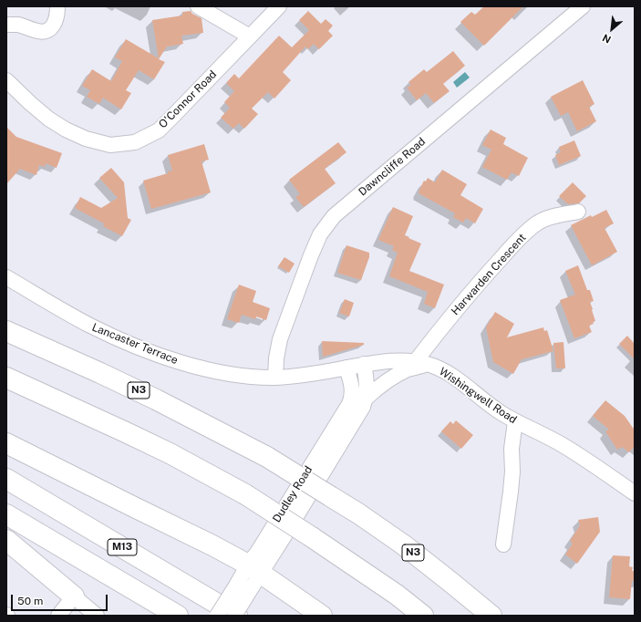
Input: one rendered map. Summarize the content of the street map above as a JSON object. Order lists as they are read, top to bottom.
{
  "streets": {
    "highway": ["N3", "M13"],
    "street": [
      "O'Connor Road",
      "Dawncliffe Road",
      "Harwarden Crescent",
      "Lancaster Terrace",
      "Wishingwell Road",
      "Dudley Road"
    ]
  },
  "crossings": [
    ["Dawncliffe Road", "Lancaster Terrace"],
    ["Harwarden Crescent", "Wishingwell Road"],
    ["Harwarden Crescent", "Dudley Road"],
    ["Wishingwell Road", "Dudley Road"]
  ],
  "scale_bar": "50 m",
  "north": "bottom left"
}
